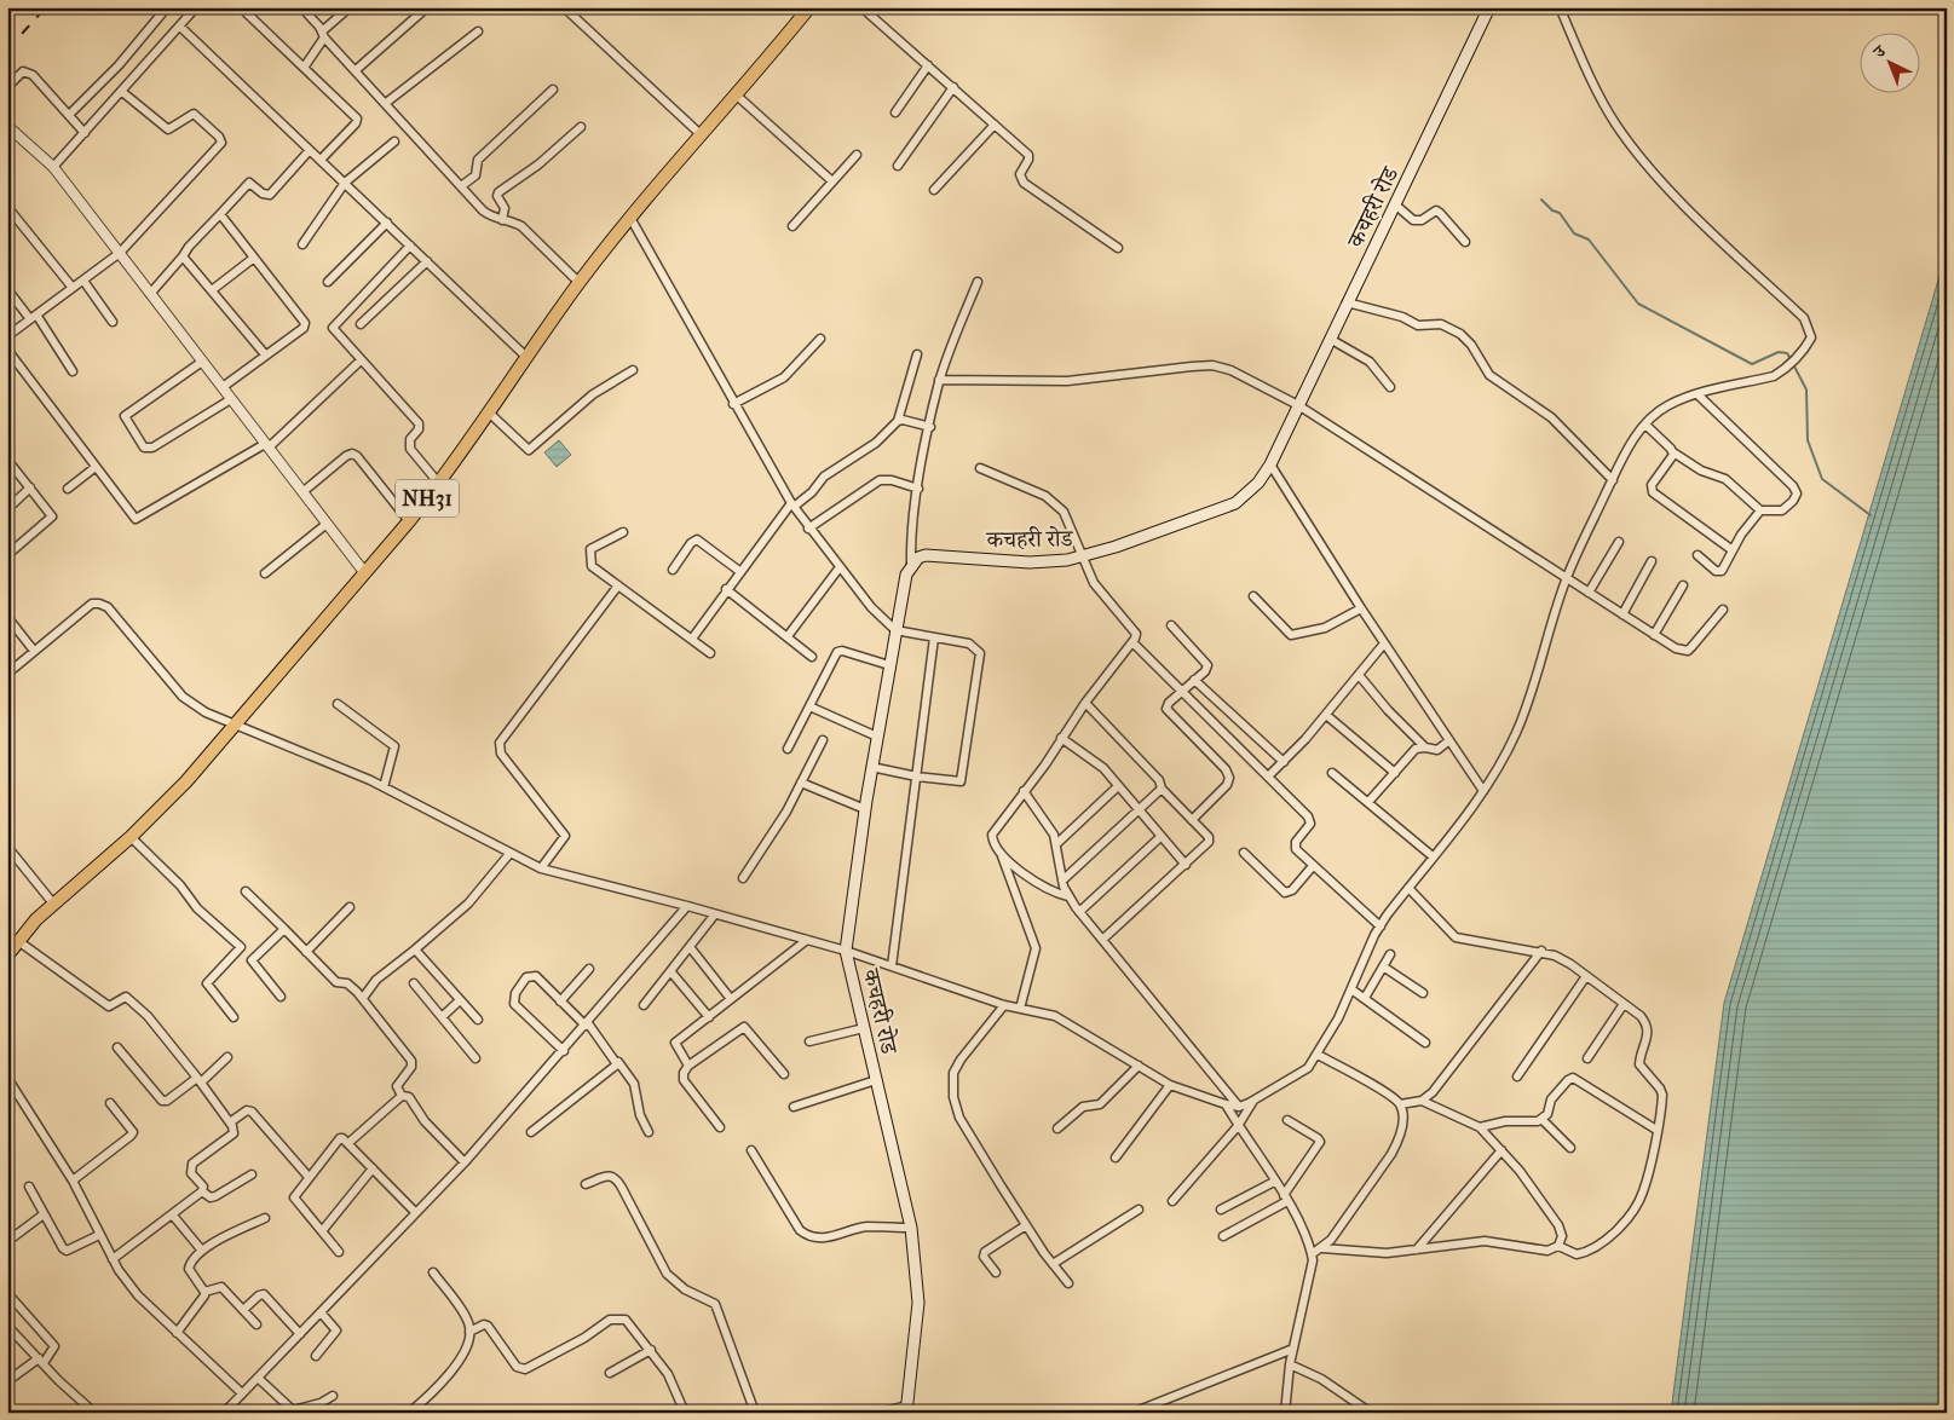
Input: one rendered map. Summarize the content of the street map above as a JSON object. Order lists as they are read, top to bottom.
{
  "streets": {
    "highway": ["NH31"],
    "main road": ["कचहरी रोड"]
  },
  "north": "top left"
}
